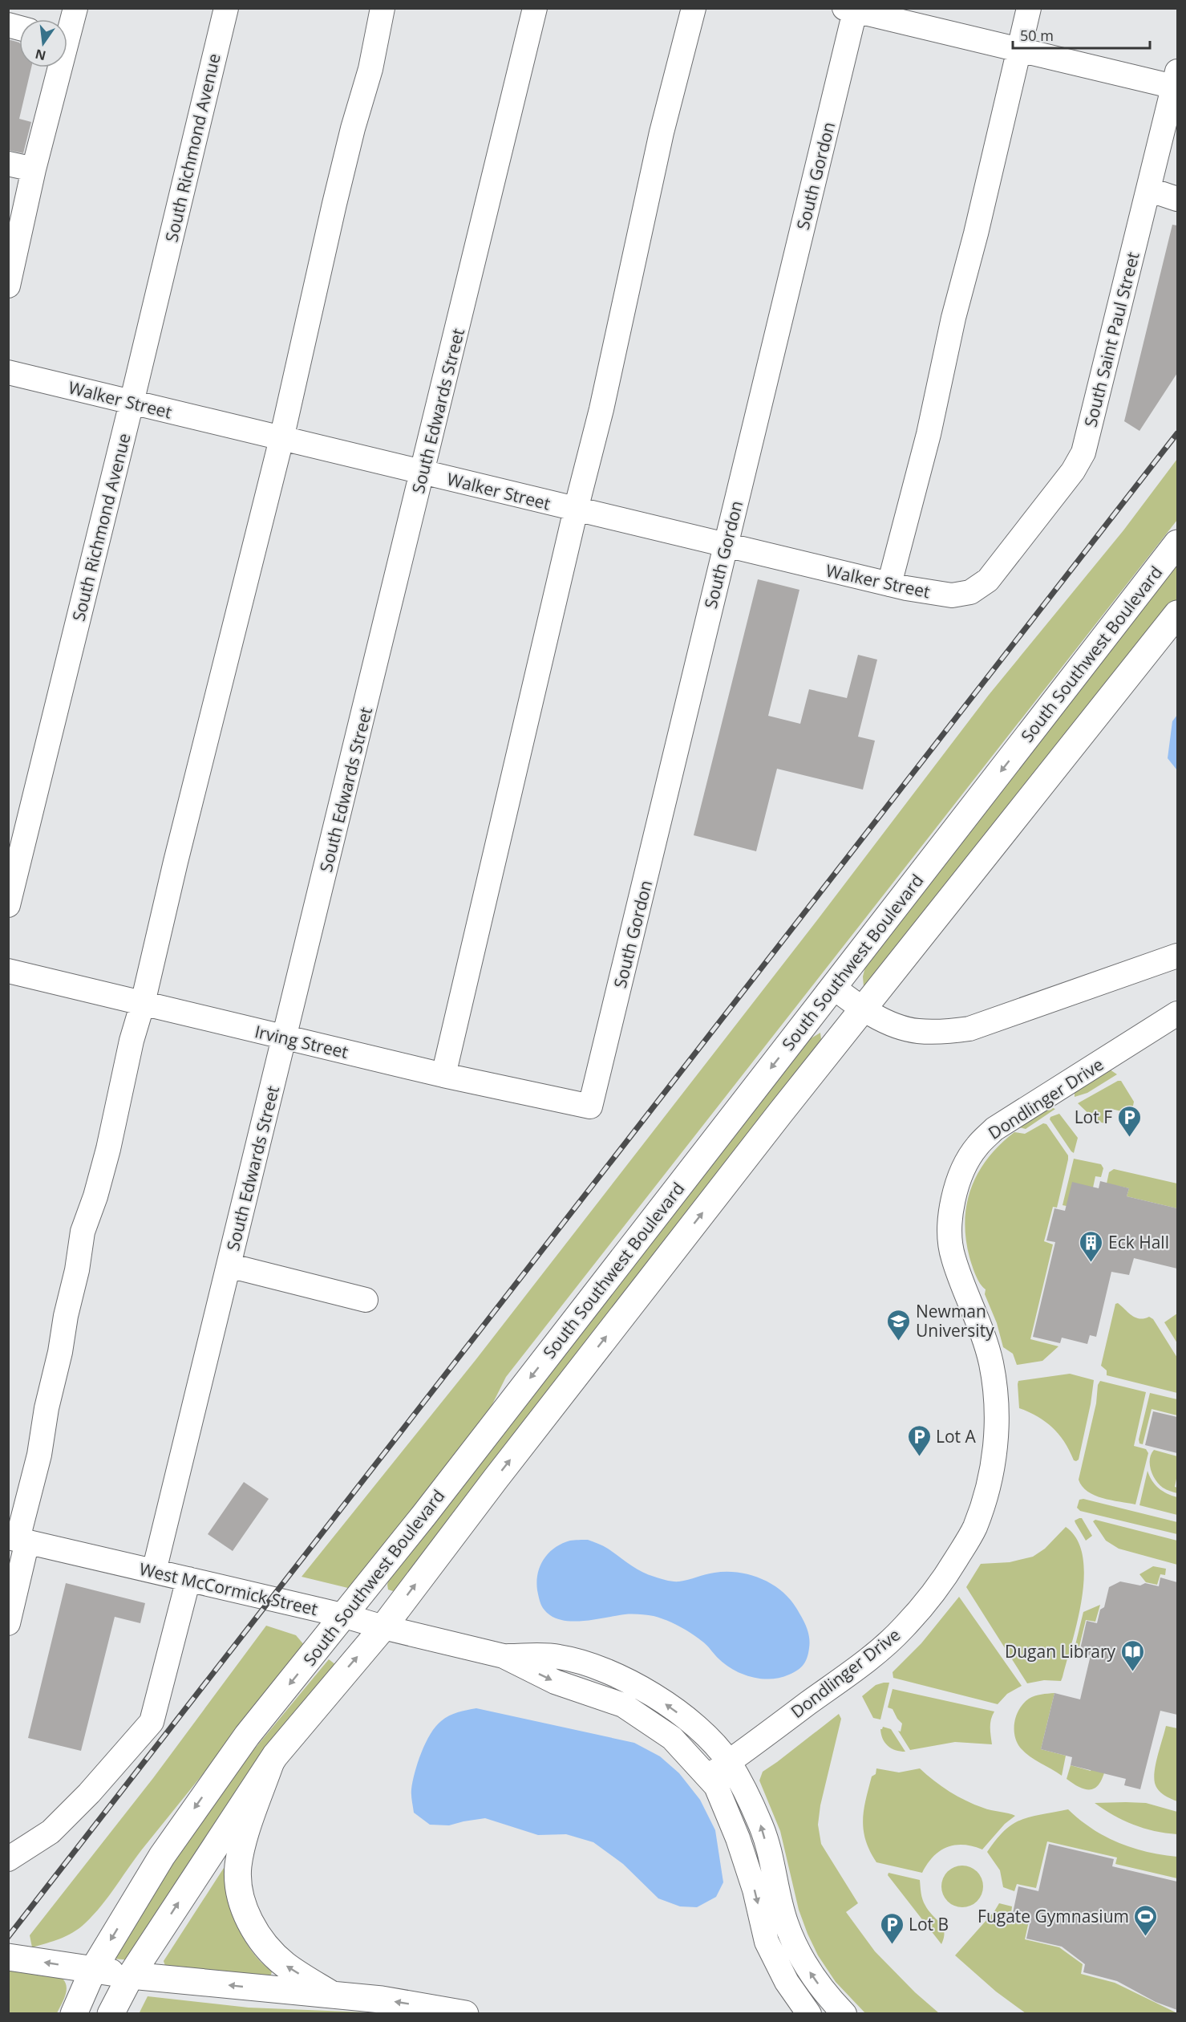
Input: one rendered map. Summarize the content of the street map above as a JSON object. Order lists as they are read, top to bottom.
{
  "streets": {
    "main road": ["South Southwest Boulevard"],
    "street": [
      "South Richmond Avenue",
      "South Gordon",
      "South Saint Paul Street",
      "Walker Street",
      "South Edwards Street",
      "Irving Street",
      "Dondlinger Drive",
      "West McCormick Street"
    ]
  },
  "crossings": [
    ["South Richmond Avenue", "Walker Street"],
    ["South Gordon", "Walker Street"],
    ["South Gordon", "Irving Street"],
    ["South Saint Paul Street", "Walker Street"],
    ["Walker Street", "South Edwards Street"],
    ["South Edwards Street", "Irving Street"],
    ["South Edwards Street", "West McCormick Street"],
    ["South Southwest Boulevard", "West McCormick Street"],
    ["Dondlinger Drive", "West McCormick Street"]
  ],
  "places": {
    "parking": ["Lot F", "Lot A", "Lot B"],
    "building": ["Eck Hall"],
    "school or university": ["Newman University"],
    "library": ["Dugan Library"],
    "sports": ["Fugate Gymnasium"]
  },
  "scale_bar": "50 m",
  "north": "bottom"
}
